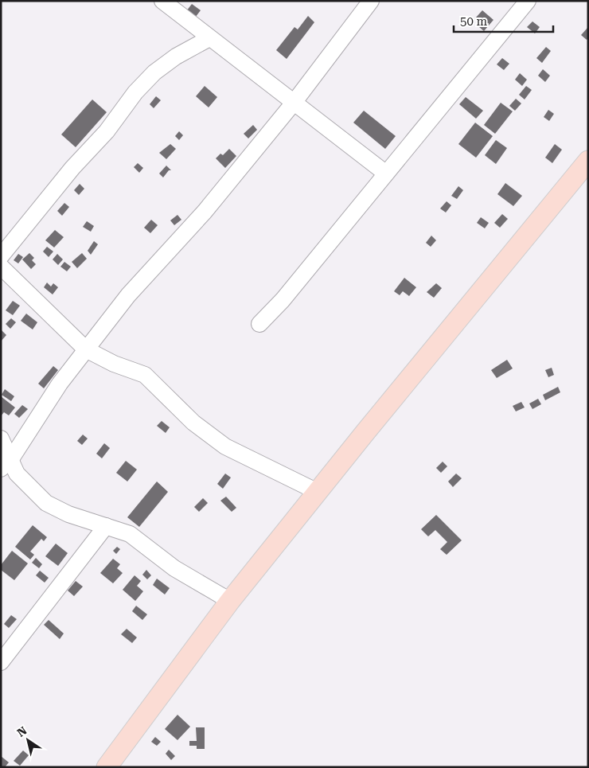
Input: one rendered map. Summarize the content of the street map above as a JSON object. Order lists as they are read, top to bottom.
{
  "scale_bar": "50 m",
  "north": "top left"
}
